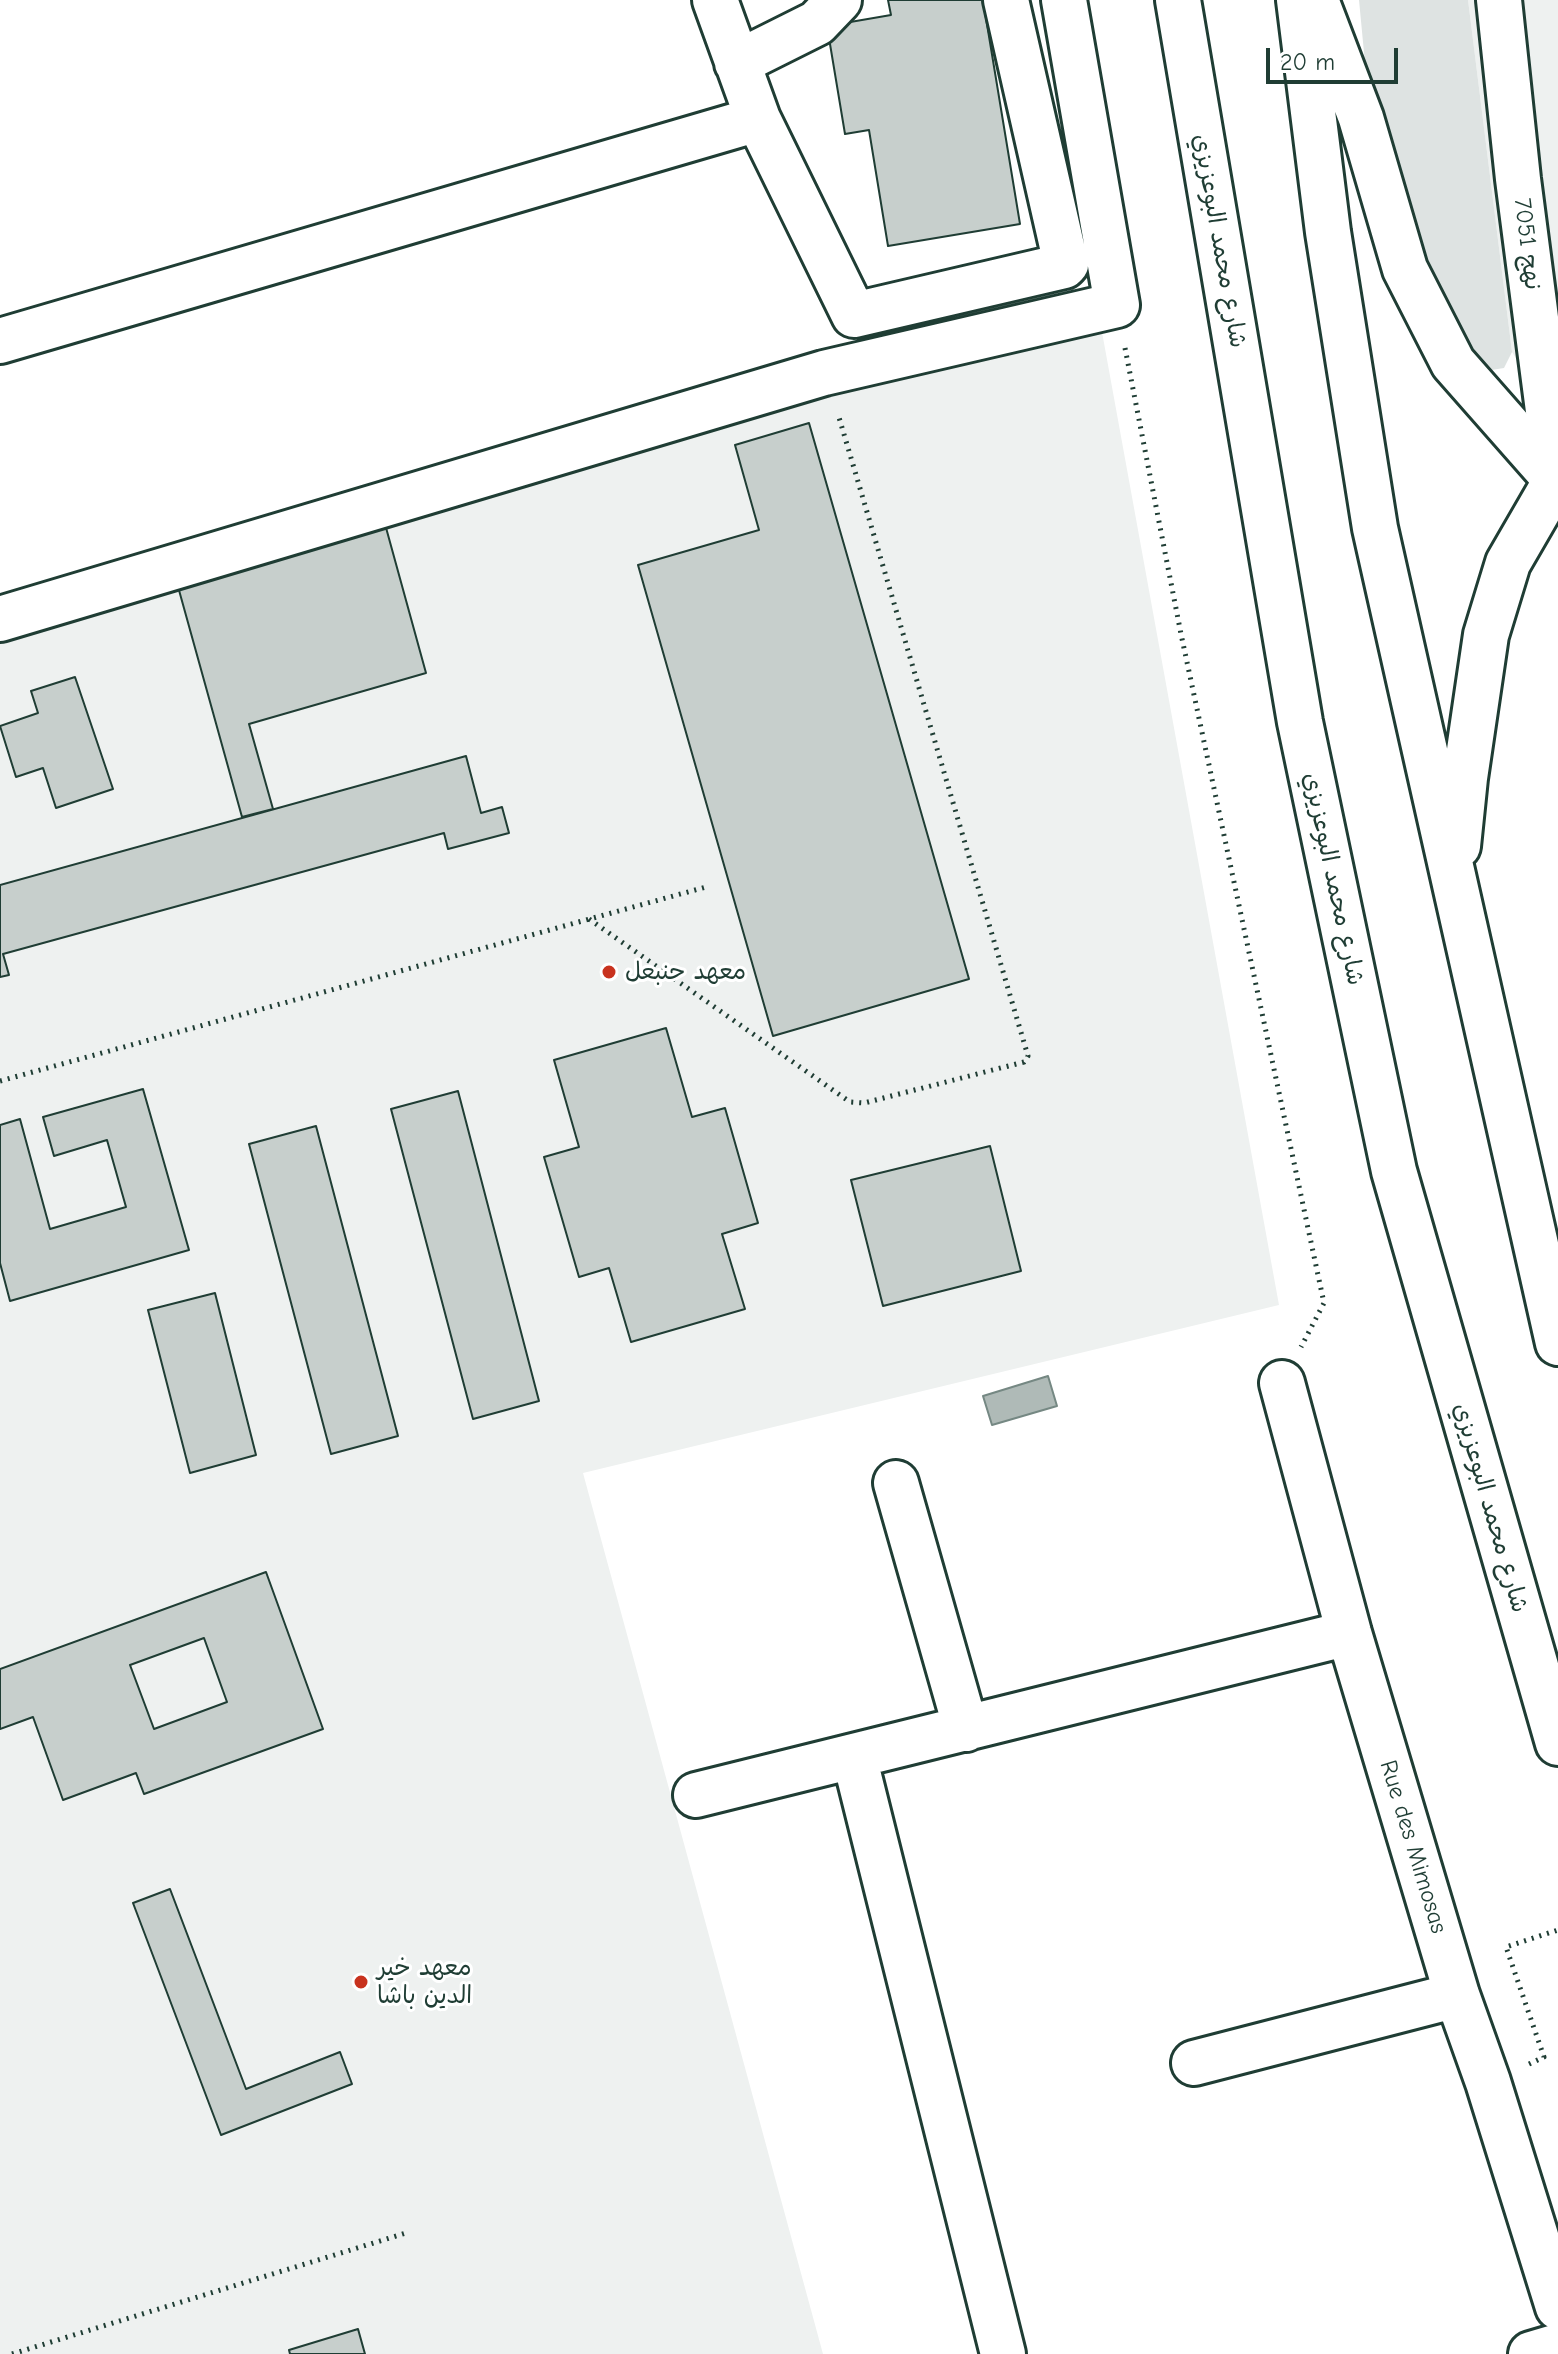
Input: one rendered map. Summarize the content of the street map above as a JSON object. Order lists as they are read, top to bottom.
{
  "streets": {
    "main road": ["شارع محمد البوعزيزي", "نهج 7051", "Rue des Mimosas"]
  },
  "places": ["معهد حنبعل", "معهد خير الدين باشا"],
  "scale_bar": "20 m"
}
